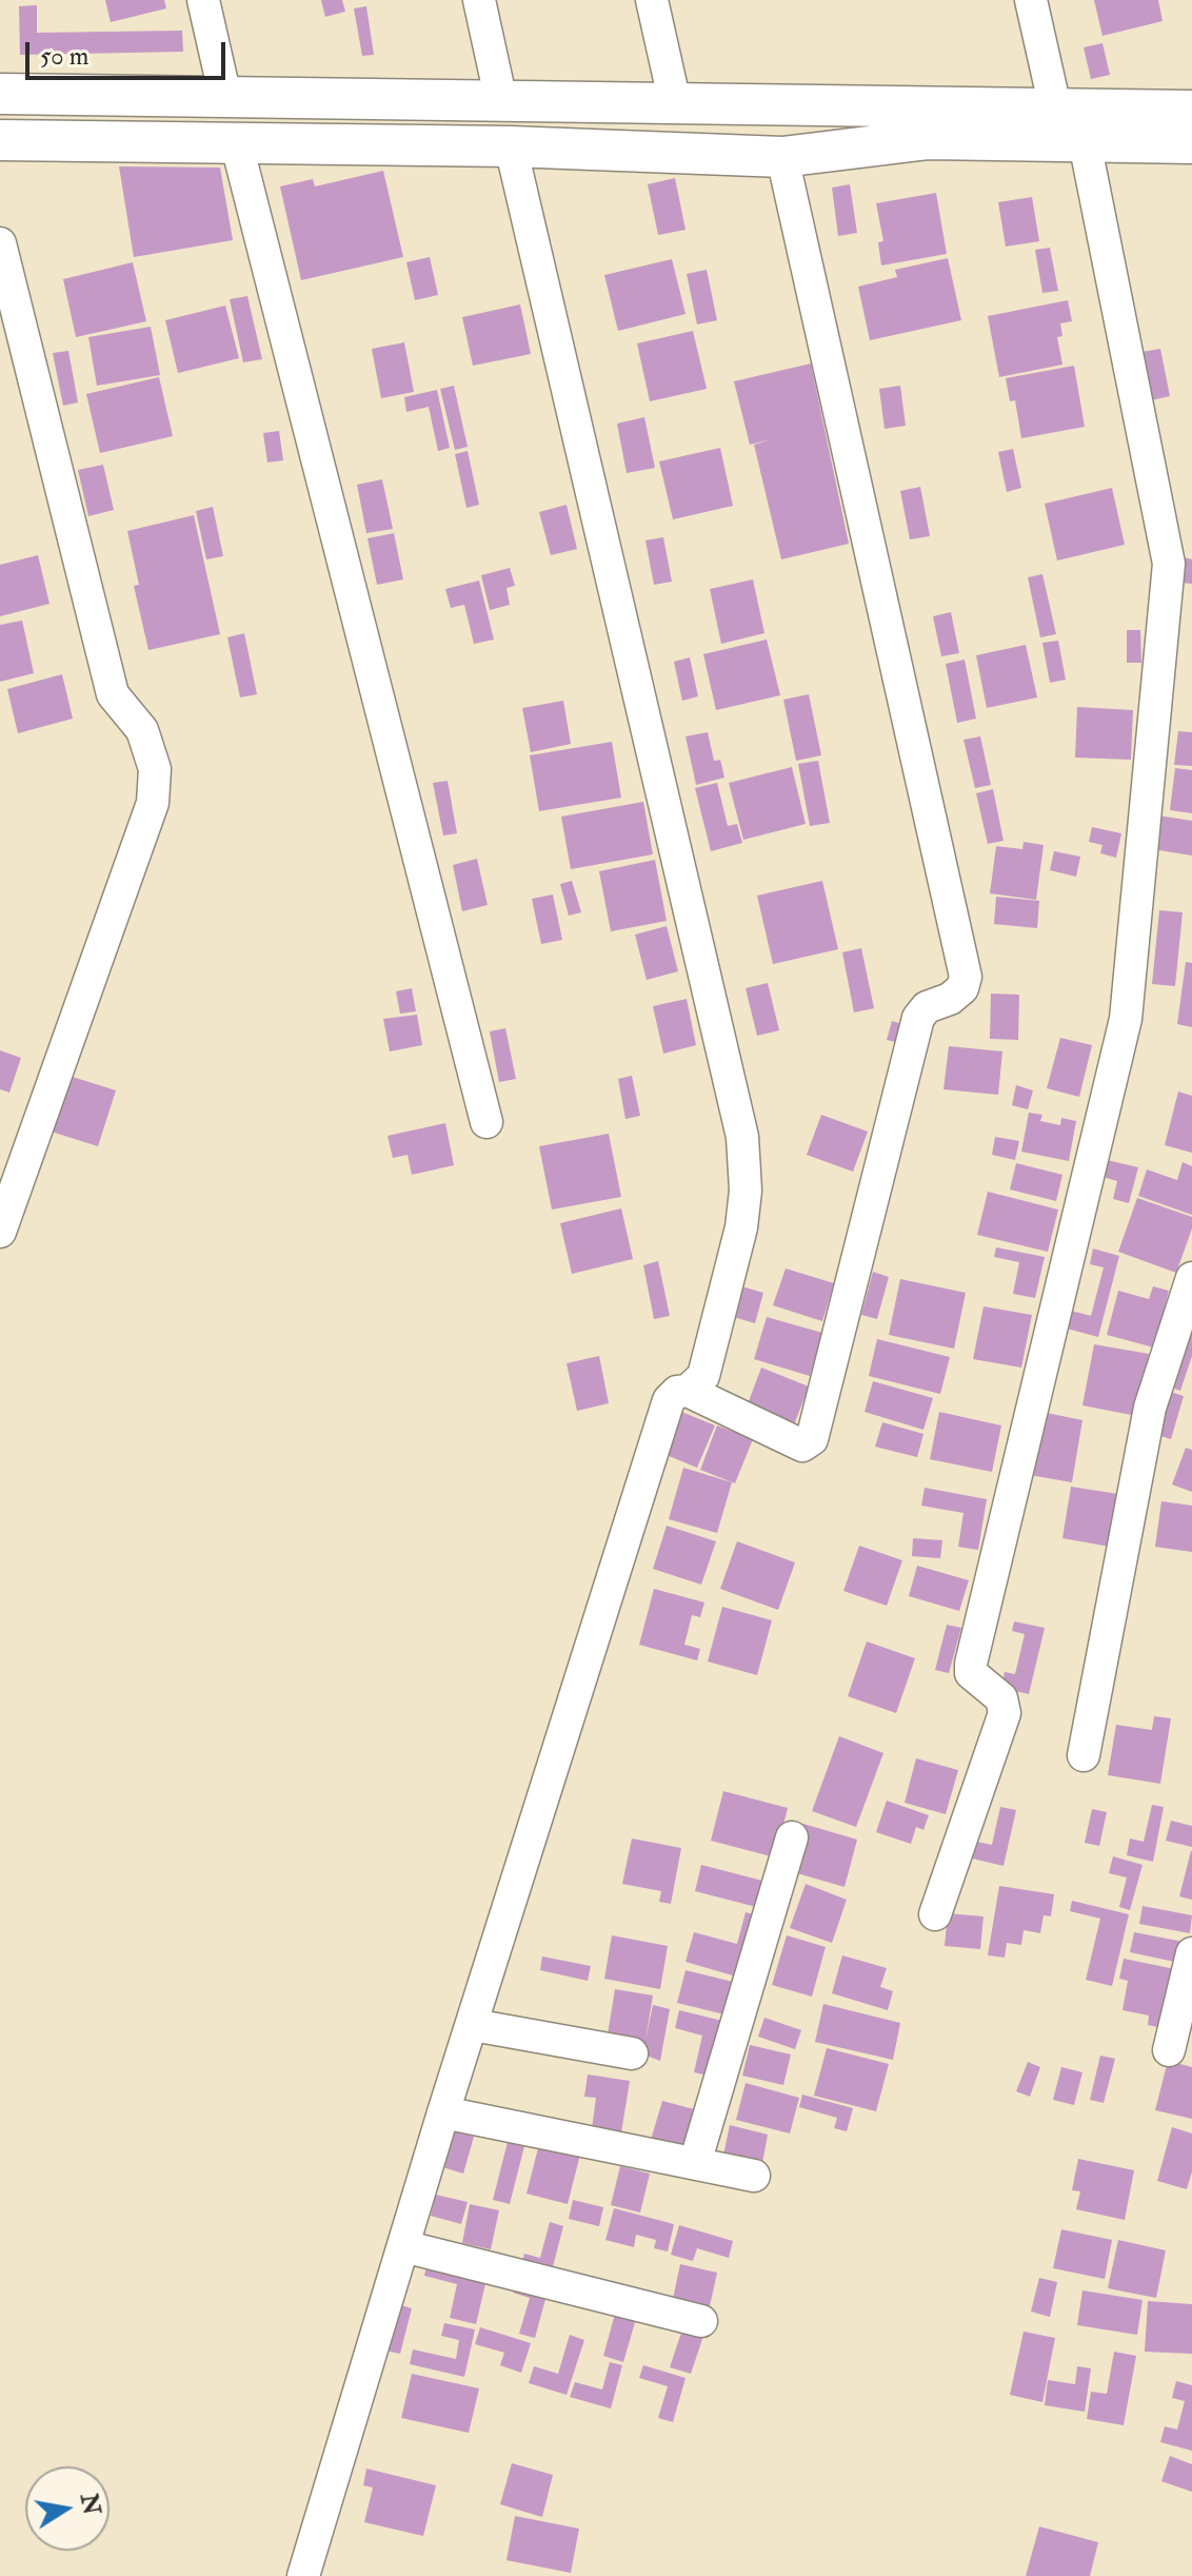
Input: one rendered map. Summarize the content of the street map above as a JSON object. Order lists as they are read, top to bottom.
{
  "scale_bar": "50 m",
  "north": "right"
}
